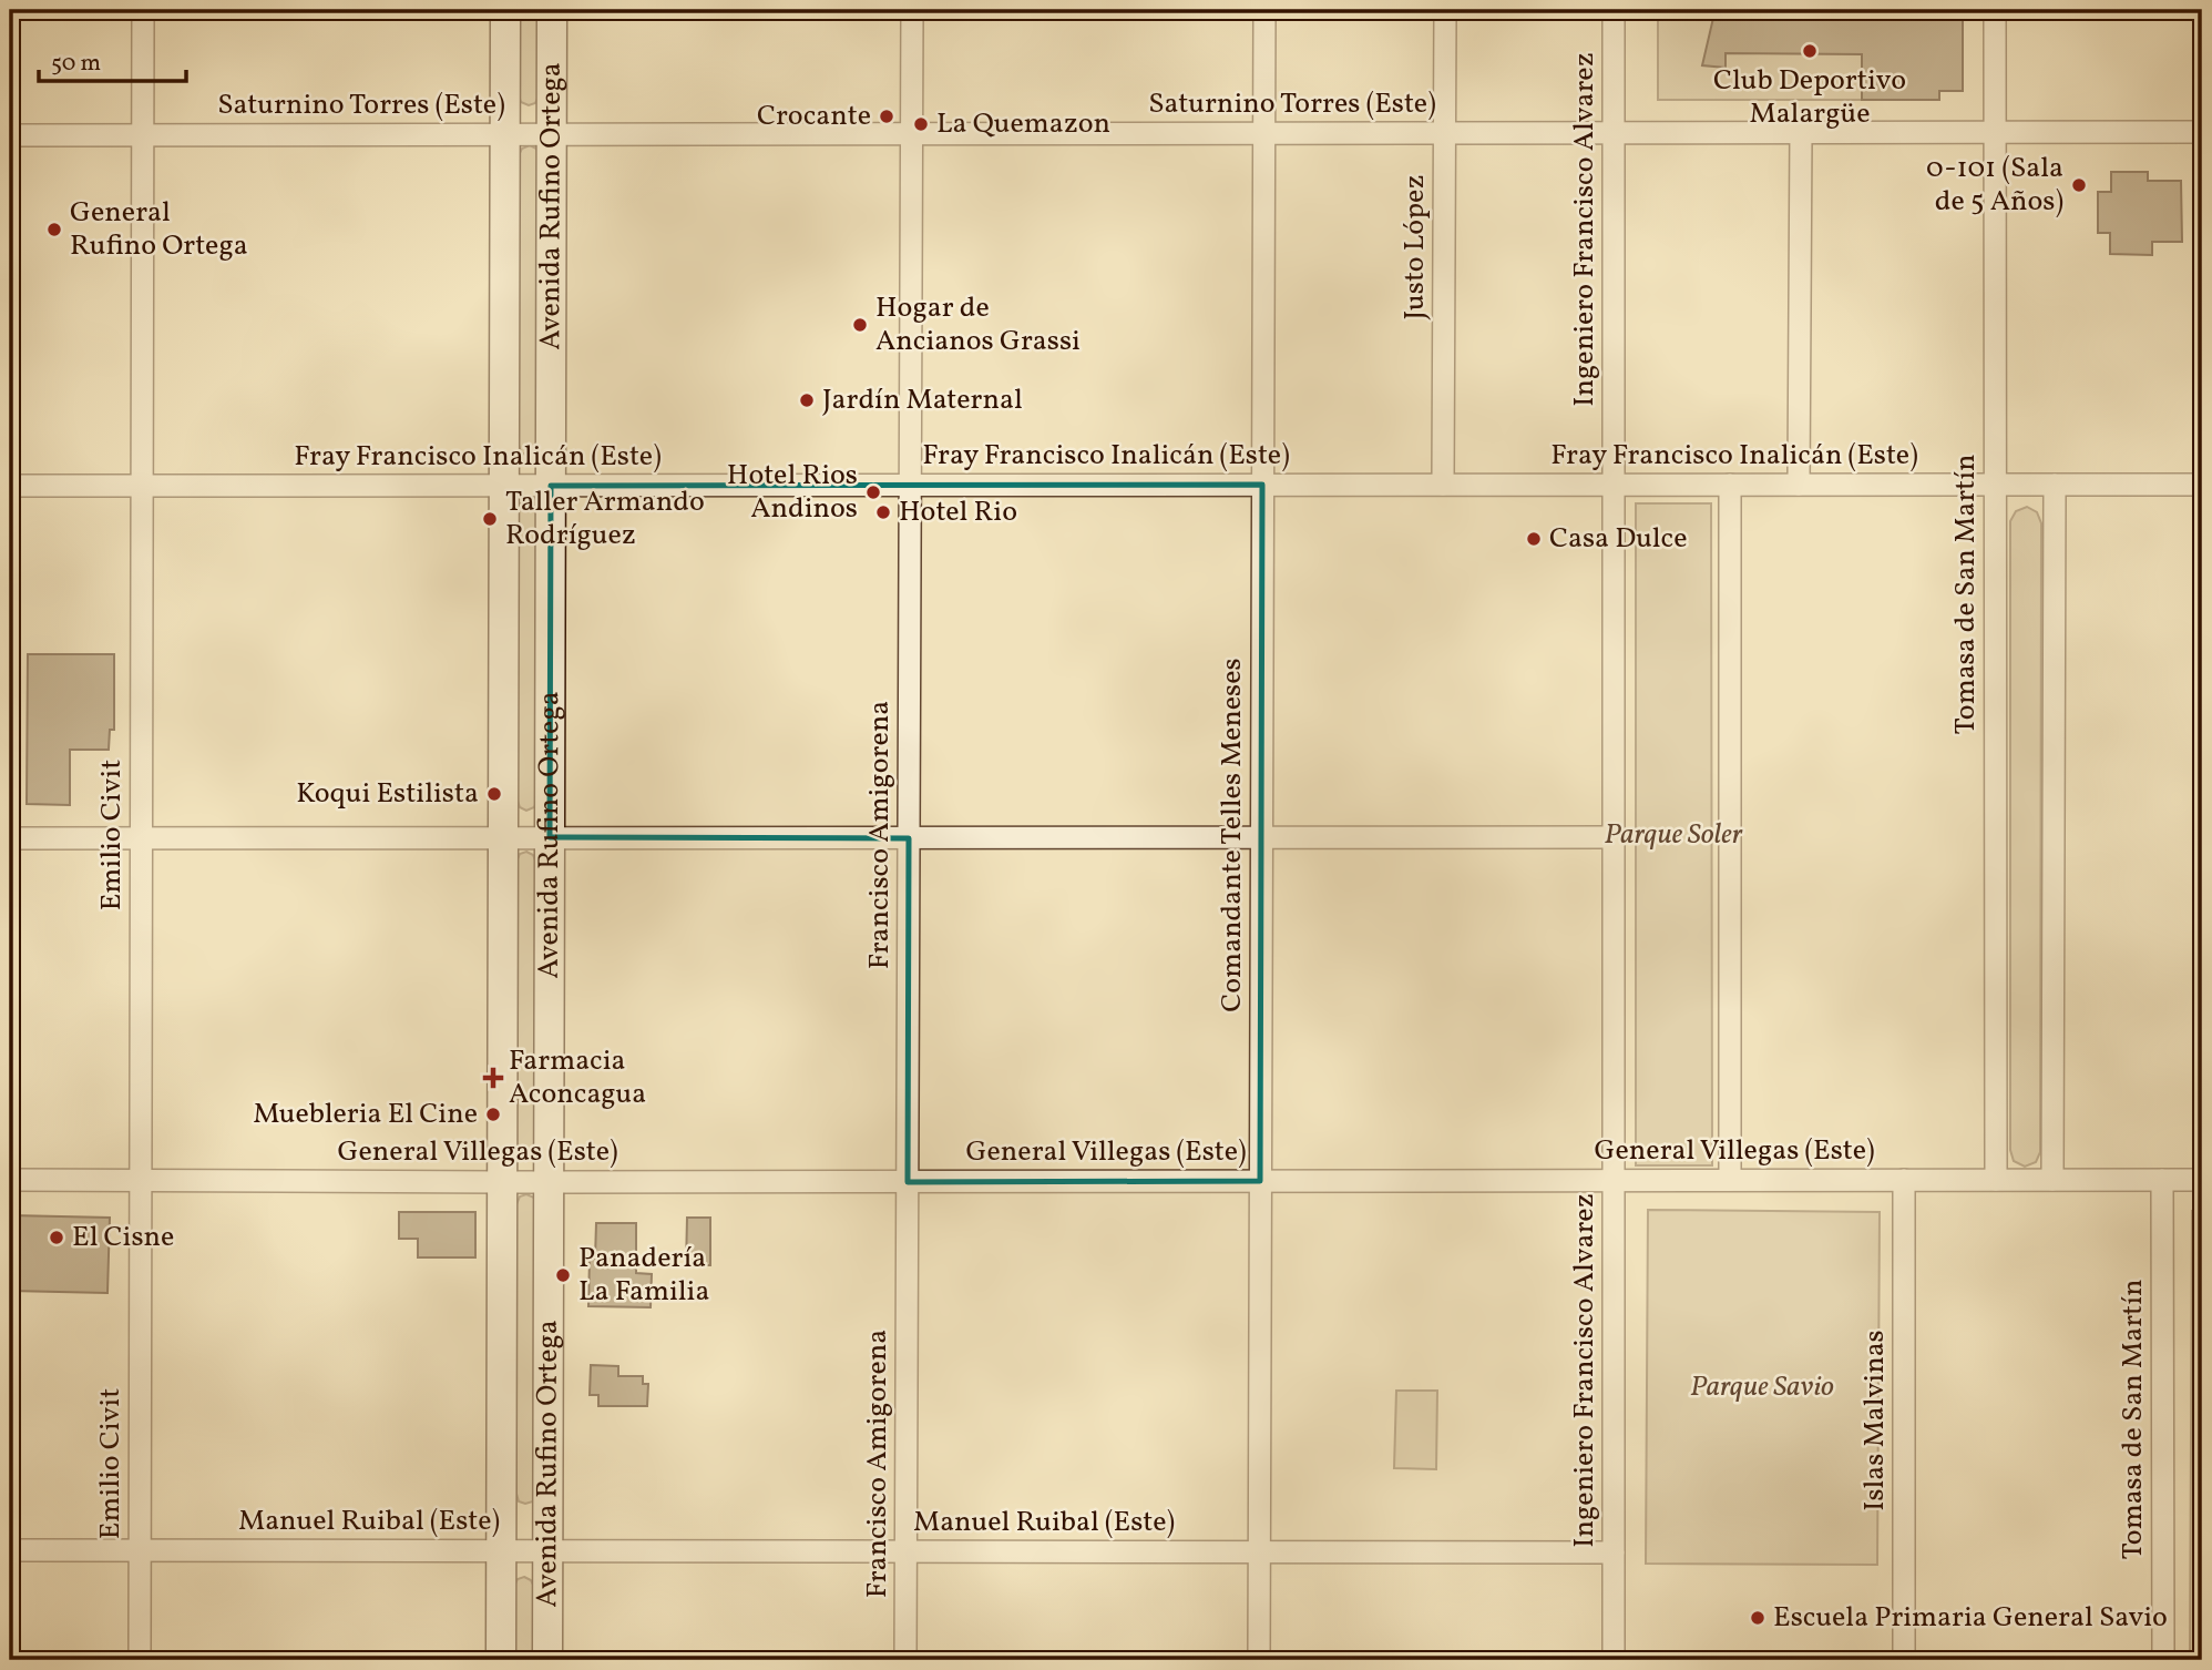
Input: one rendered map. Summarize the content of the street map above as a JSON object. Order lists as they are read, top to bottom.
{
  "streets": {
    "main road": ["Avenida Rufino Ortega"],
    "street": [
      "Saturnino Torres (Este)",
      "Ingeniero Francisco Alvarez",
      "Justo López",
      "Fray Francisco Inalicán (Este)",
      "Tomasa de San Martín",
      "Emilio Civit",
      "Francisco Amigorena",
      "Comandante Telles Meneses",
      "General Villegas (Este)",
      "Islas Malvinas",
      "Manuel Ruibal (Este)"
    ]
  },
  "crossings": [
    ["Saturnino Torres (Este)", "Avenida Rufino Ortega"],
    ["Saturnino Torres (Este)", "Ingeniero Francisco Alvarez"],
    ["Saturnino Torres (Este)", "Justo López"],
    ["Saturnino Torres (Este)", "Tomasa de San Martín"],
    ["Saturnino Torres (Este)", "Emilio Civit"],
    ["Saturnino Torres (Este)", "Francisco Amigorena"],
    ["Saturnino Torres (Este)", "Comandante Telles Meneses"],
    ["Avenida Rufino Ortega", "Fray Francisco Inalicán (Este)"],
    ["Avenida Rufino Ortega", "General Villegas (Este)"],
    ["Avenida Rufino Ortega", "Manuel Ruibal (Este)"],
    ["Ingeniero Francisco Alvarez", "Fray Francisco Inalicán (Este)"],
    ["Ingeniero Francisco Alvarez", "General Villegas (Este)"],
    ["Ingeniero Francisco Alvarez", "Manuel Ruibal (Este)"],
    ["Justo López", "Fray Francisco Inalicán (Este)"],
    ["Fray Francisco Inalicán (Este)", "Tomasa de San Martín"],
    ["Fray Francisco Inalicán (Este)", "Emilio Civit"],
    ["Fray Francisco Inalicán (Este)", "Francisco Amigorena"],
    ["Fray Francisco Inalicán (Este)", "Comandante Telles Meneses"],
    ["Tomasa de San Martín", "General Villegas (Este)"],
    ["Emilio Civit", "General Villegas (Este)"],
    ["Emilio Civit", "Manuel Ruibal (Este)"],
    ["Francisco Amigorena", "General Villegas (Este)"],
    ["Francisco Amigorena", "Manuel Ruibal (Este)"],
    ["Comandante Telles Meneses", "General Villegas (Este)"],
    ["Comandante Telles Meneses", "Manuel Ruibal (Este)"],
    ["General Villegas (Este)", "Islas Malvinas"]
  ],
  "parks": ["Parque Soler", "Parque Savio"],
  "places": {
    "other": [
      "Club Deportivo Malargüe",
      "Crocante",
      "La Quemazon",
      "0-101 (Sala de 5 Años)",
      "General Rufino Ortega",
      "Hogar de Ancianos Grassi",
      "Jardín Maternal",
      "Hotel Rios Andinos",
      "Hotel Rio",
      "Taller Armando Rodríguez",
      "Casa Dulce",
      "Koqui Estilista",
      "Muebleria El Cine",
      "El Cisne",
      "Panadería La Familia",
      "Escuela Primaria General Savio"
    ],
    "health": ["Farmacia Aconcagua"]
  },
  "scale_bar": "50 m"
}
